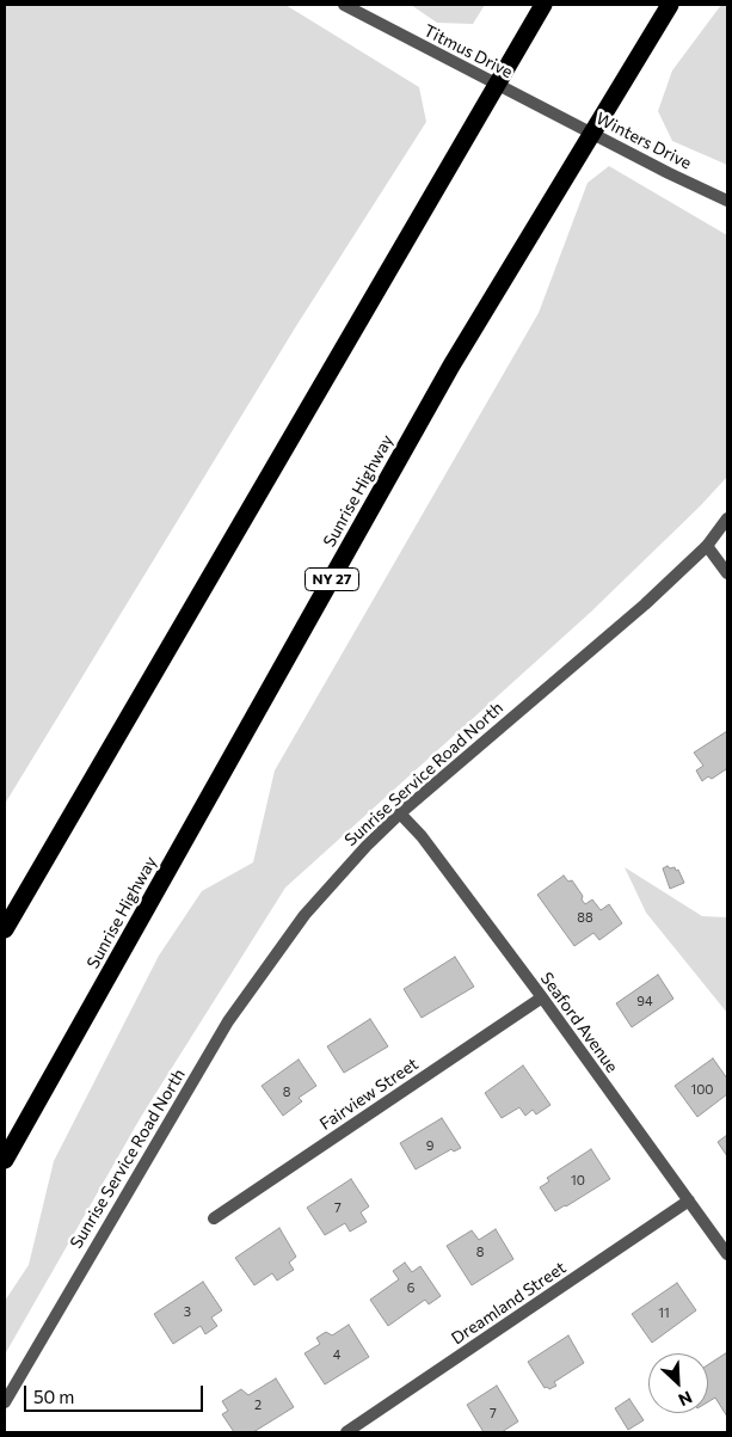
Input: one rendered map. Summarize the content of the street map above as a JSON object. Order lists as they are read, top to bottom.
{
  "streets": {
    "highway": ["Sunrise Highway", "NY 27"],
    "street": [
      "Titmus Drive",
      "Winters Drive",
      "Sunrise Service Road North",
      "Seaford Avenue",
      "Fairview Street",
      "Dreamland Street"
    ]
  },
  "crossings": [
    ["Titmus Drive", "Winters Drive"],
    ["Sunrise Service Road North", "Seaford Avenue"],
    ["Seaford Avenue", "Fairview Street"],
    ["Seaford Avenue", "Dreamland Street"]
  ],
  "house_numbers": [
    "88",
    "94",
    "100",
    "8",
    "9",
    "10",
    "7",
    "8",
    "6",
    "3",
    "11",
    "4",
    "2",
    "7"
  ],
  "scale_bar": "50 m",
  "north": "bottom right"
}
